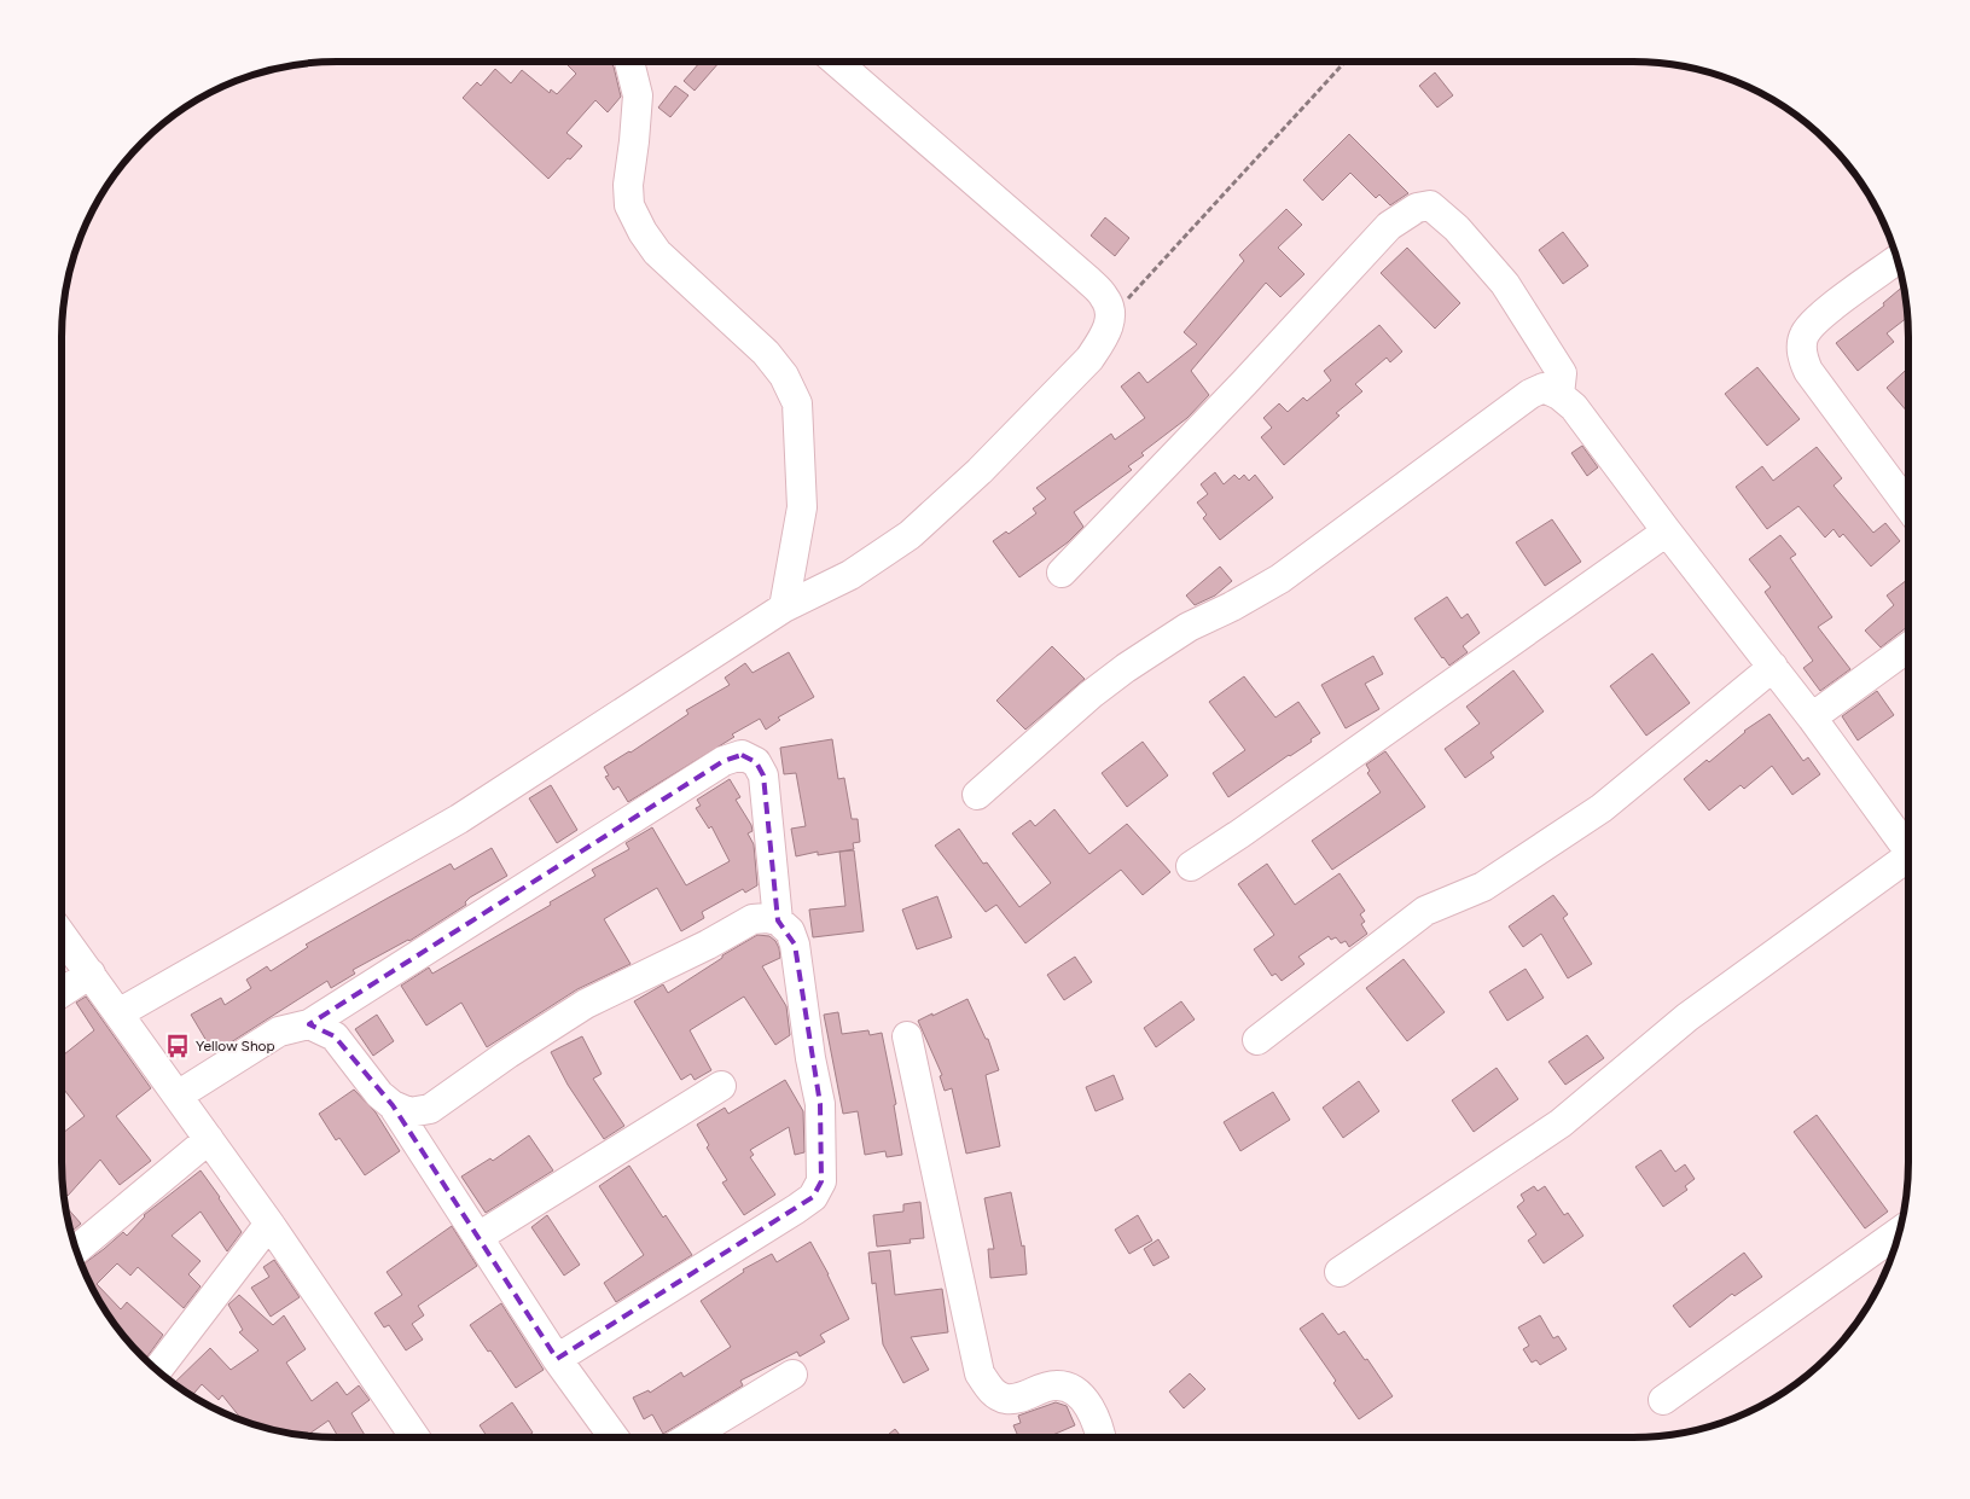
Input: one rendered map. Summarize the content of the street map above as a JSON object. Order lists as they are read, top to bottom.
{
  "places": {
    "bus stop": ["Yellow Shop"]
  }
}
